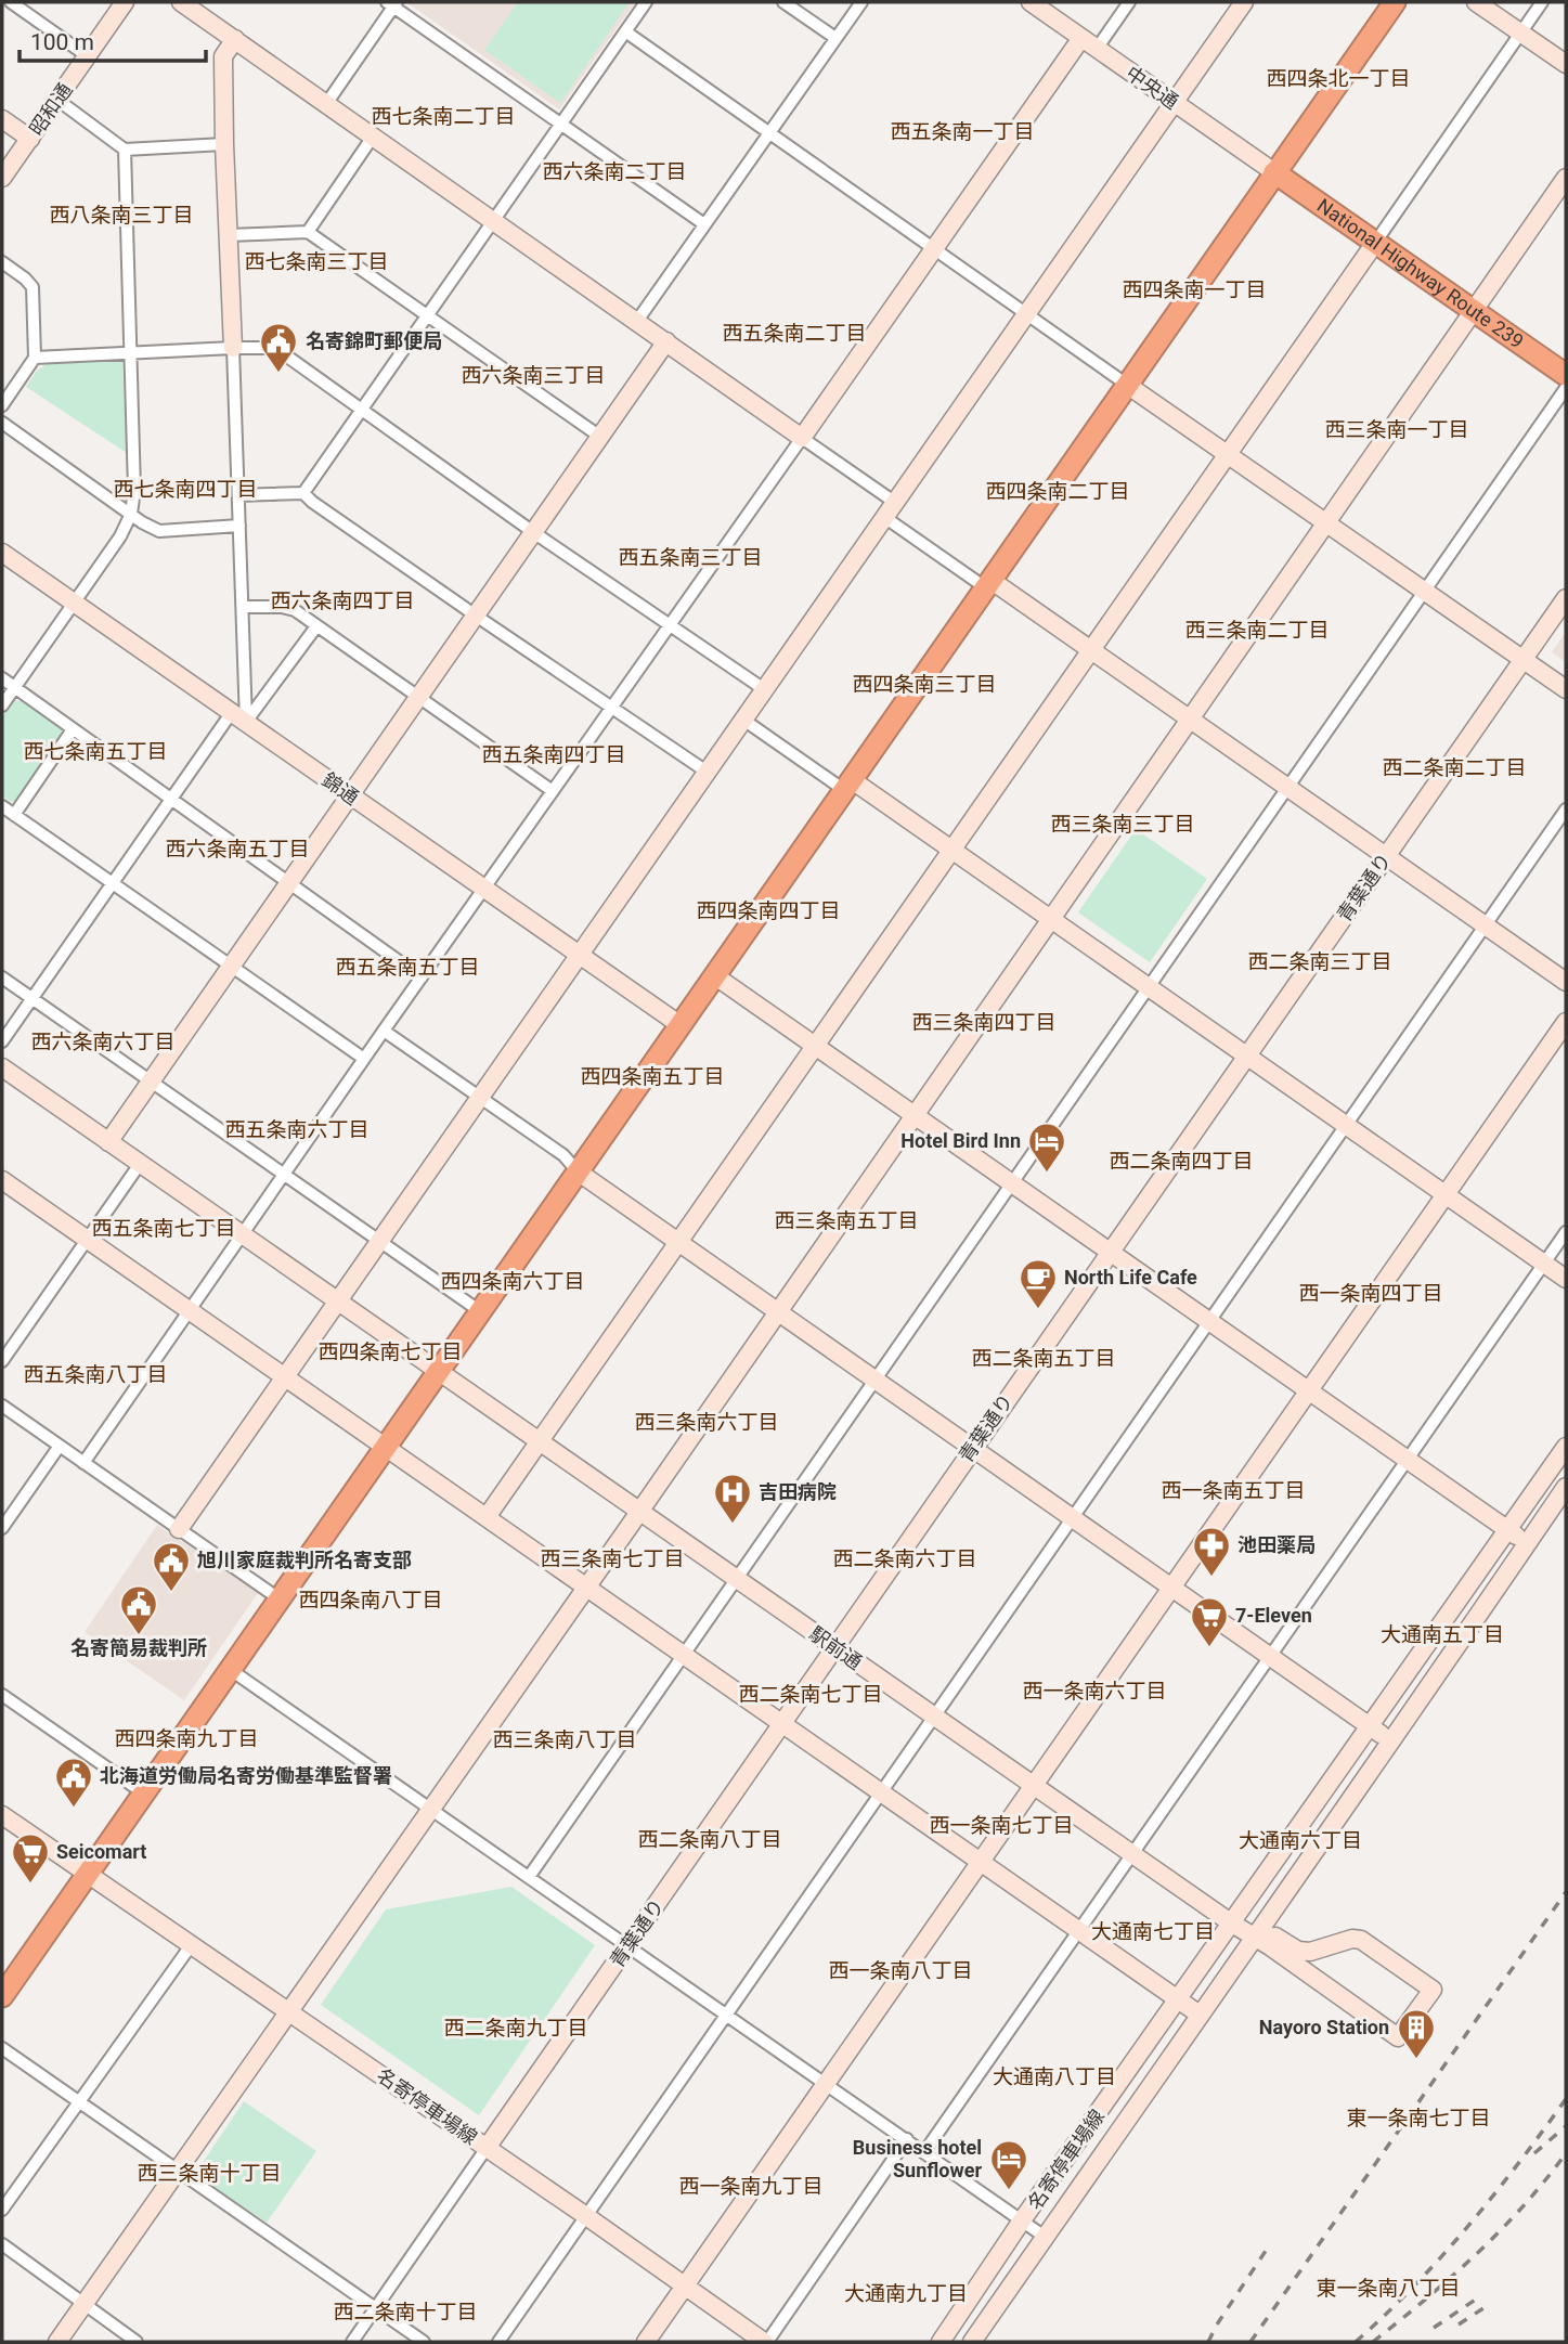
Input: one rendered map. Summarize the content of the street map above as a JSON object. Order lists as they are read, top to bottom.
{
  "streets": {
    "highway": ["National Highway Route 239"],
    "street": [
      "中央通",
      "昭和通",
      "錦通",
      "青葉通り",
      "駅前通",
      "名寄停車場線"
    ]
  },
  "crossings": [
    ["中央通", "National Highway Route 239"],
    ["青葉通り", "駅前通"],
    ["青葉通り", "名寄停車場線"],
    ["駅前通", "名寄停車場線"]
  ],
  "districts": [
    "西四条北一丁目",
    "西七条南二丁目",
    "西五条南一丁目",
    "西六条南二丁目",
    "西八条南三丁目",
    "西七条南三丁目",
    "西四条南一丁目",
    "西五条南二丁目",
    "西六条南三丁目",
    "西三条南一丁目",
    "西七条南四丁目",
    "西四条南二丁目",
    "西五条南三丁目",
    "西六条南四丁目",
    "西三条南二丁目",
    "西四条南三丁目",
    "西七条南五丁目",
    "西五条南四丁目",
    "西二条南二丁目",
    "西三条南三丁目",
    "西六条南五丁目",
    "西四条南四丁目",
    "西二条南三丁目",
    "西五条南五丁目",
    "西三条南四丁目",
    "西六条南六丁目",
    "西四条南五丁目",
    "西五条南六丁目",
    "西二条南四丁目",
    "西三条南五丁目",
    "西五条南七丁目",
    "西四条南六丁目",
    "西一条南四丁目",
    "西四条南七丁目",
    "西二条南五丁目",
    "西五条南八丁目",
    "西三条南六丁目",
    "西一条南五丁目",
    "西三条南七丁目",
    "西二条南六丁目",
    "西四条南八丁目",
    "大通南五丁目",
    "西一条南六丁目",
    "西二条南七丁目",
    "西四条南九丁目",
    "西三条南八丁目",
    "西一条南七丁目",
    "西二条南八丁目",
    "大通南六丁目",
    "大通南七丁目",
    "西一条南八丁目",
    "西二条南九丁目",
    "大通南八丁目",
    "東一条南七丁目",
    "西三条南十丁目",
    "西一条南九丁目",
    "東一条南八丁目",
    "大通南九丁目",
    "西二条南十丁目"
  ],
  "places": {
    "public building": [
      "名寄錦町郵便局",
      "旭川家庭裁判所名寄支部",
      "名寄簡易裁判所",
      "北海道労働局名寄労働基準監督署"
    ],
    "hotel": ["Hotel Bird Inn", "Business hotel Sunflower"],
    "cafe": ["North Life Cafe"],
    "hospital": ["吉田病院"],
    "pharmacy": ["池田薬局"],
    "supermarket": ["7-Eleven", "Seicomart"],
    "building": ["Nayoro Station"]
  },
  "scale_bar": "100 m"
}
